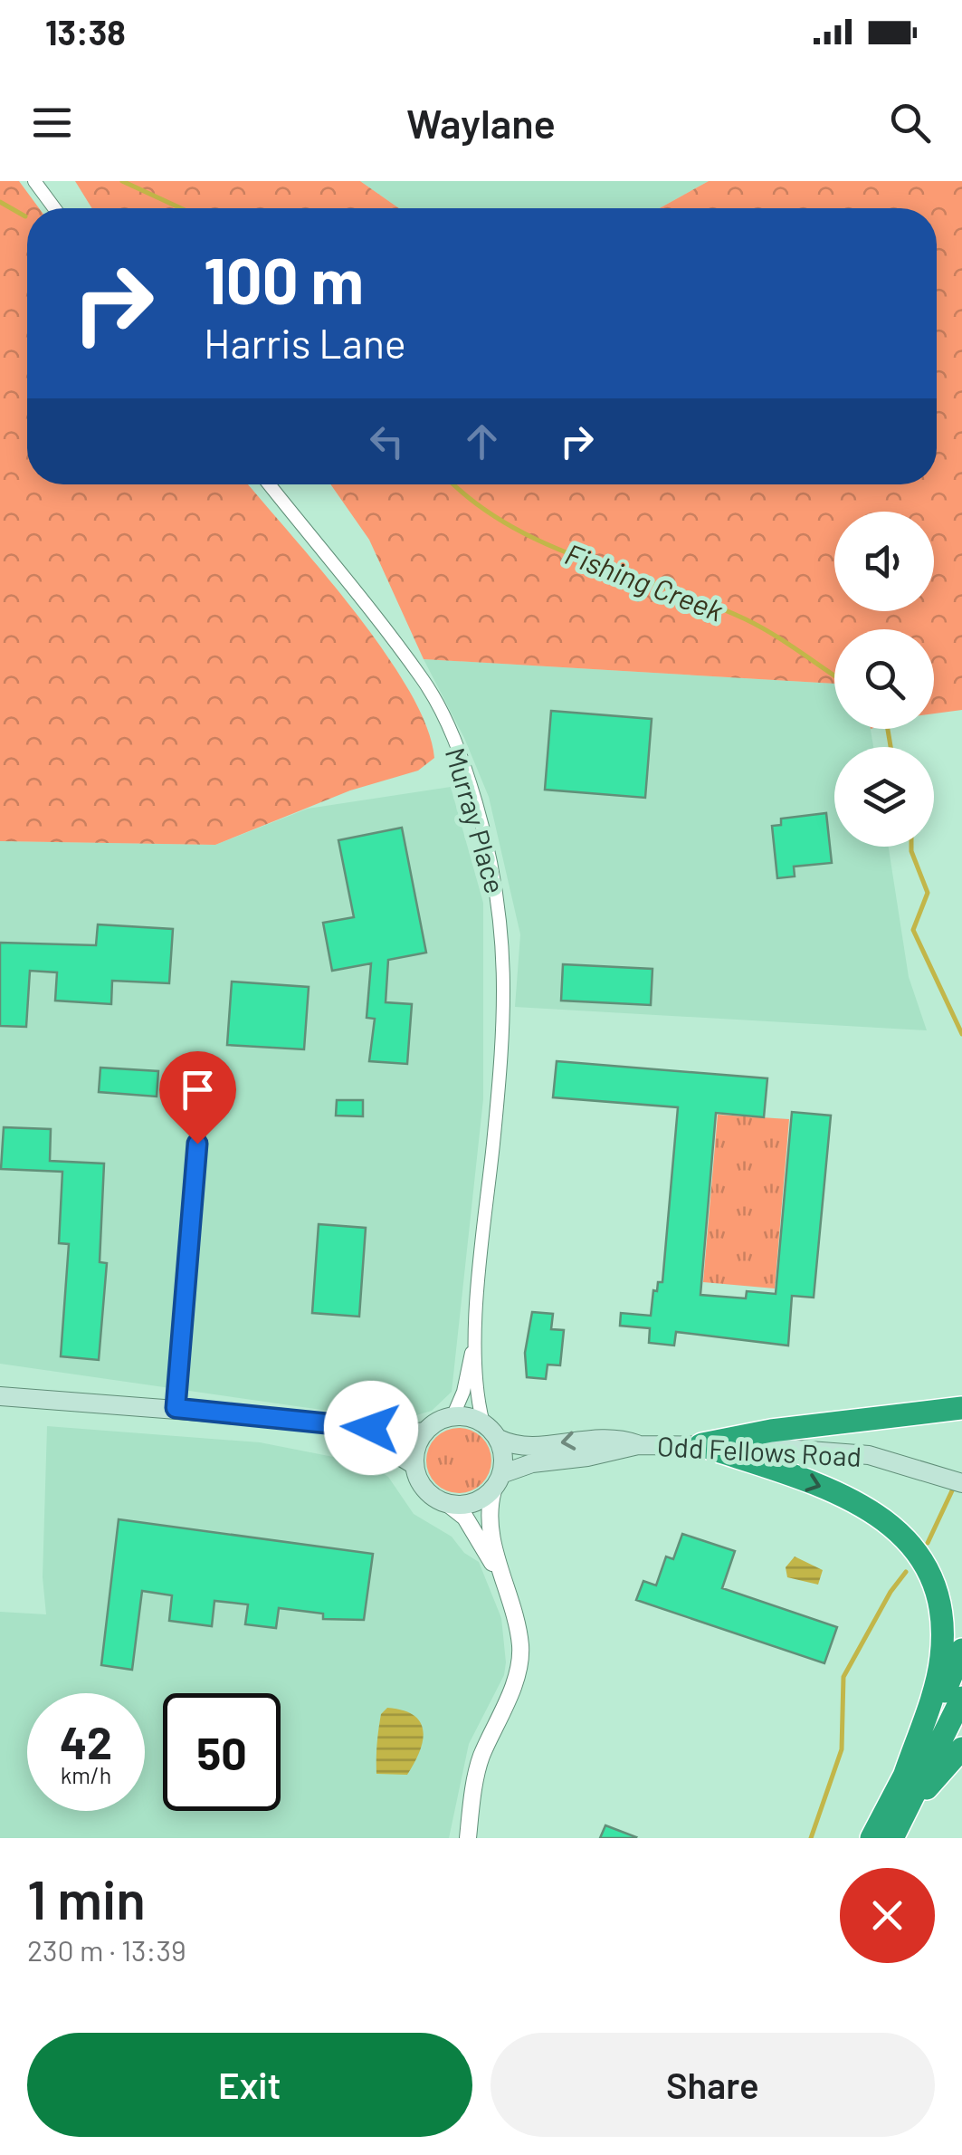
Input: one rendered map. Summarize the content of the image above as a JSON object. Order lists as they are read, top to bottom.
{
  "streets": {
    "main road": ["Odd Fellows Road"],
    "street": ["Murray Place"]
  },
  "crossings": [
    ["Murray Place", "Odd Fellows Road"]
  ],
  "water": ["Fishing Creek"],
  "page": {
    "status": "13:38",
    "header": "Waylane",
    "turn": ["100 m", "Harris Lane"],
    "speed": "42 km/h",
    "limit": "50",
    "heading": ["1 min", "230 m · 13:39"],
    "buttons": ["Exit", "Share"]
  }
}
